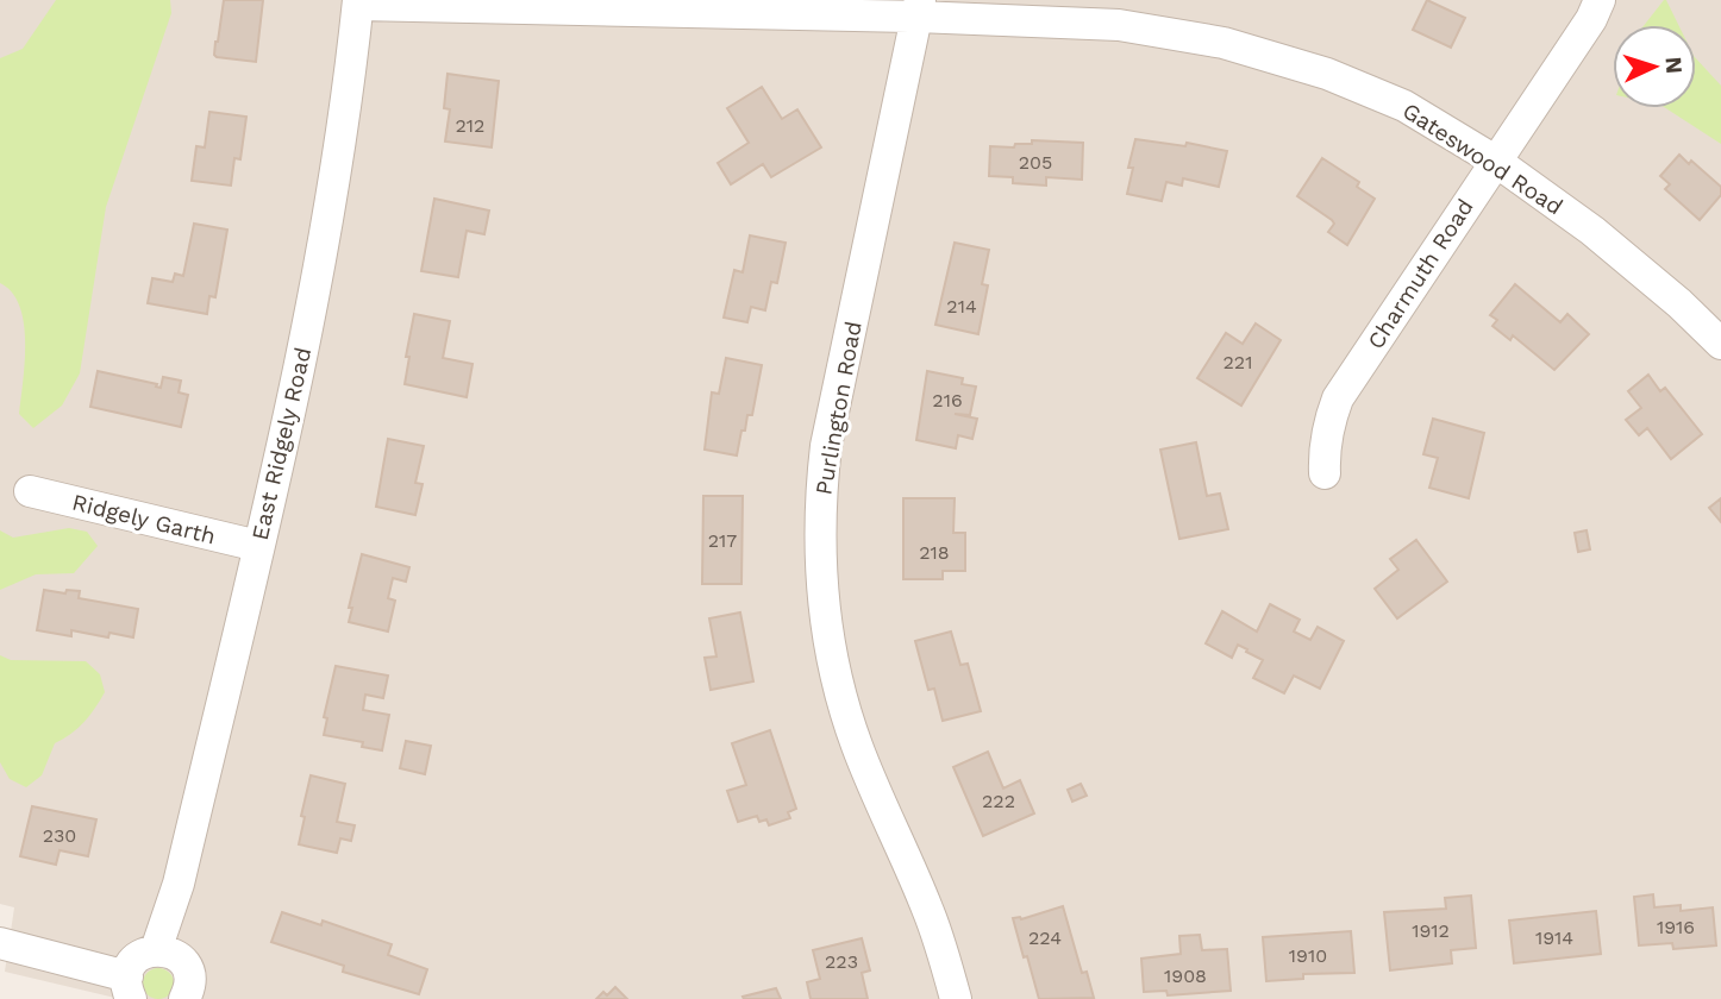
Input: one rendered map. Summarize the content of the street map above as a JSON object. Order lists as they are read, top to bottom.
{
  "streets": {
    "street": [
      "Gateswood Road",
      "Charmuth Road",
      "Purlington Road",
      "East Ridgely Road",
      "Ridgely Garth"
    ]
  },
  "crossings": [
    ["Gateswood Road", "Charmuth Road"],
    ["Gateswood Road", "Purlington Road"],
    ["Gateswood Road", "East Ridgely Road"],
    ["East Ridgely Road", "Ridgely Garth"]
  ],
  "house_numbers": [
    "212",
    "205",
    "214",
    "221",
    "216",
    "217",
    "218",
    "222",
    "230",
    "1916",
    "1912",
    "224",
    "1914",
    "1910",
    "223",
    "1908"
  ],
  "north": "right"
}
